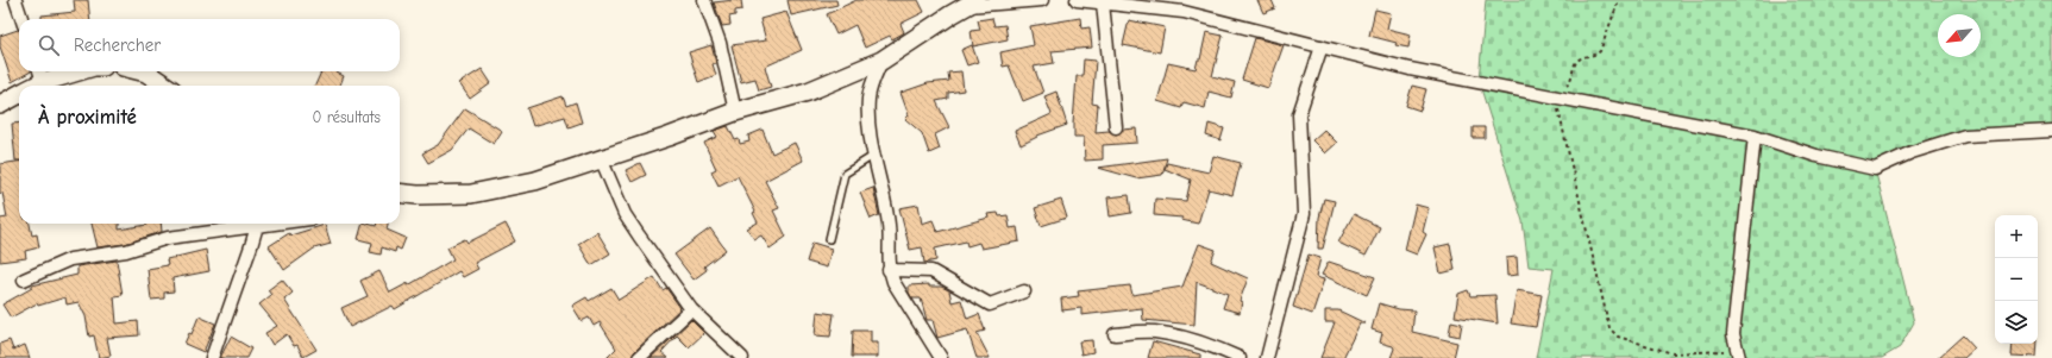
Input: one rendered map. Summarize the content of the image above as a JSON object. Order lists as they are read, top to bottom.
{
  "north": "bottom left",
  "page": {
    "search": "Rechercher",
    "heading": ["À proximité", "0 résultats"],
    "map_buttons": ["+", "−"]
  }
}
